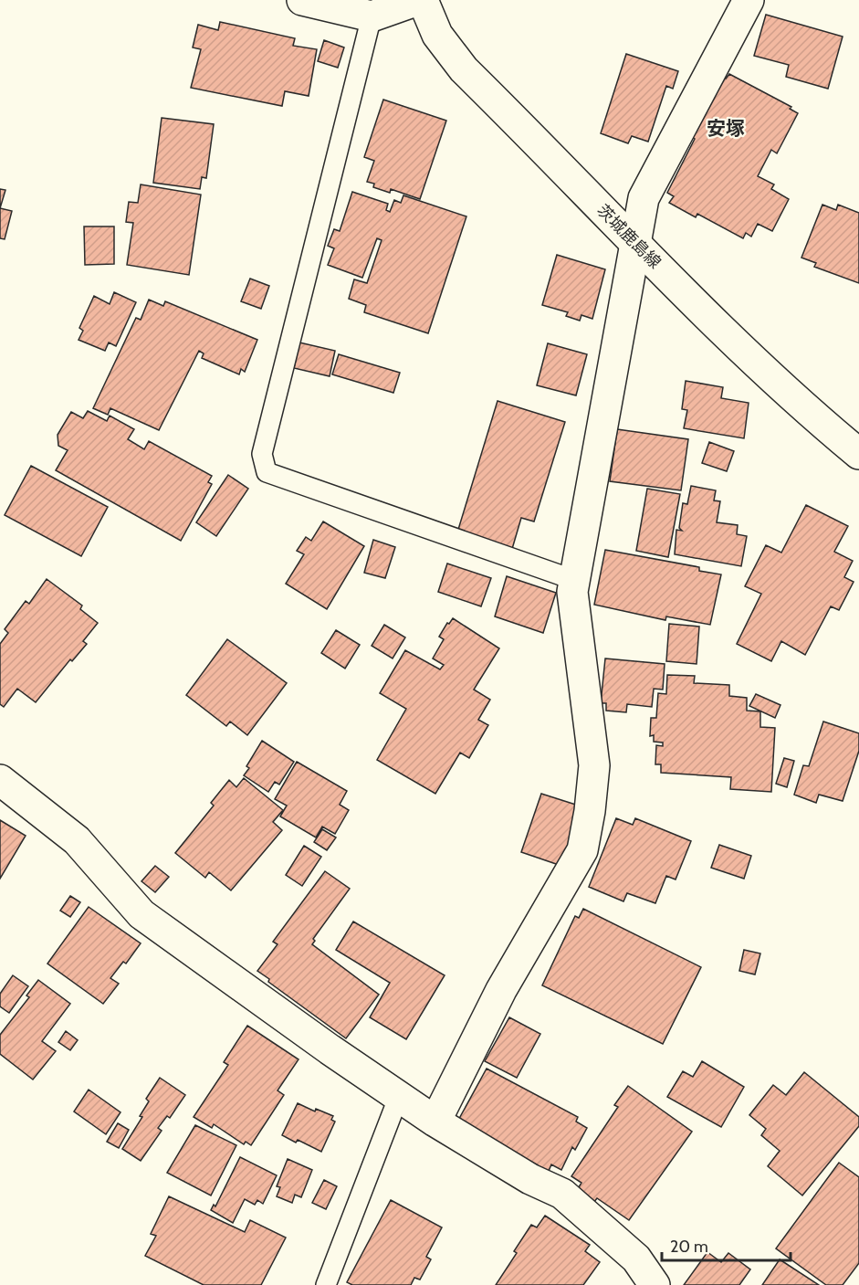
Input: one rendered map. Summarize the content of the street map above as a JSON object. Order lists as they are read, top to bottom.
{
  "streets": {
    "street": ["茨城鹿島線"]
  },
  "districts": ["安塚"],
  "scale_bar": "20 m"
}
